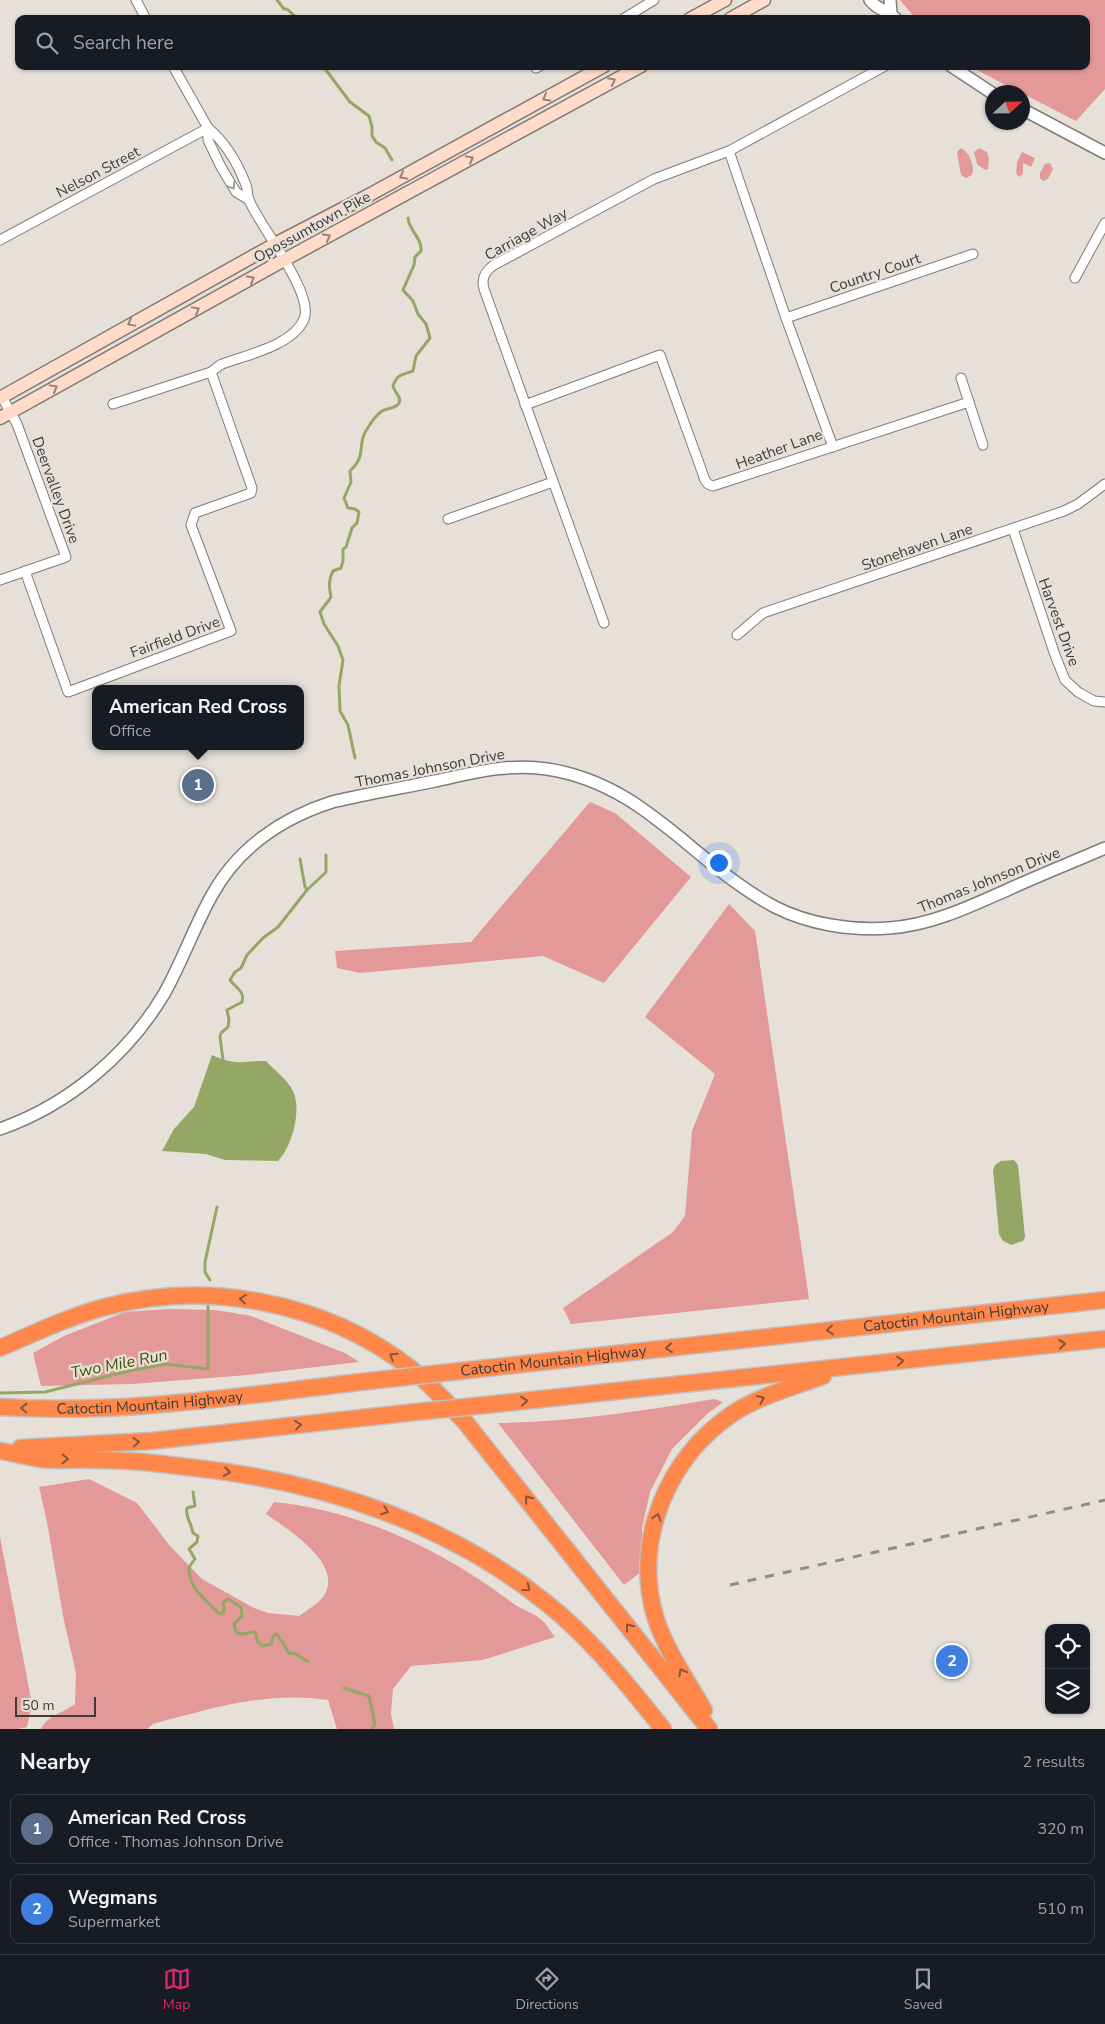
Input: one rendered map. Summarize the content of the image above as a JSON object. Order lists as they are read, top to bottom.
{
  "streets": {
    "highway": ["Catoctin Mountain Highway"],
    "main road": ["Opossumtown Pike"],
    "street": [
      "Nelson Street",
      "Carriage Way",
      "Country Court",
      "Heather Lane",
      "Deervalley Drive",
      "Stonehaven Lane",
      "Harvest Drive",
      "Fairfield Drive",
      "Thomas Johnson Drive"
    ]
  },
  "crossings": [
    ["Opossumtown Pike", "Deervalley Drive"],
    ["Carriage Way", "Heather Lane"],
    ["Country Court", "Heather Lane"],
    ["Deervalley Drive", "Fairfield Drive"],
    ["Stonehaven Lane", "Harvest Drive"]
  ],
  "water": ["Two Mile Run"],
  "scale_bar": "50 m",
  "north": "right",
  "page": {
    "search": "Search here",
    "popup": ["American Red Cross", "Office"],
    "pins": ["1", "2"],
    "scale": "50 m",
    "heading": ["Nearby", "2 results"],
    "list": [
      {
        "mark": "1",
        "name": "American Red Cross",
        "note": "Office · Thomas Johnson Drive",
        "value": "320 m"
      },
      {
        "mark": "2",
        "name": "Wegmans",
        "note": "Supermarket",
        "value": "510 m"
      }
    ],
    "nav": ["Map", "Directions", "Saved"]
  }
}
